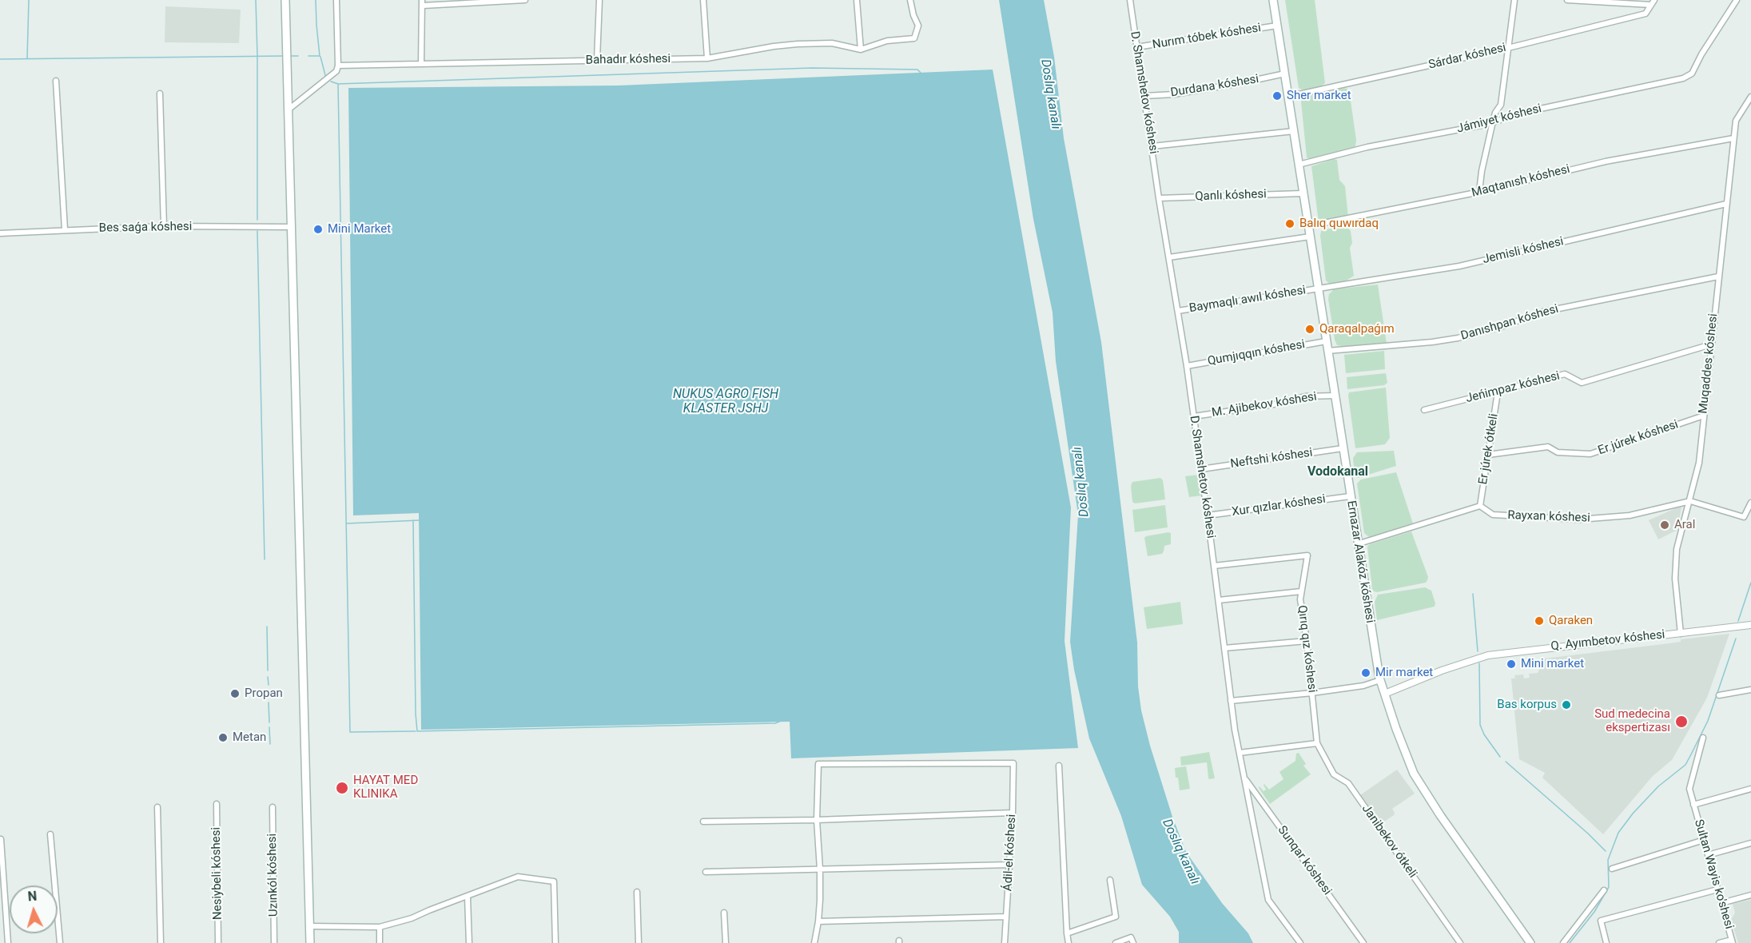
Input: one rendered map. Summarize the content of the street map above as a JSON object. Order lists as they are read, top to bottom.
{
  "streets": {
    "main road": ["Ernazar Alakóz kóshesi"],
    "street": [
      "Nurım tóbek kóshesi",
      "Sárdar kóshesi",
      "Bahadır kóshesi",
      "Durdana kóshesi",
      "D. Shamshetov kóshesi",
      "Jámiyet kóshesi",
      "Maqtanısh kóshesi",
      "Qanlı kóshesi",
      "Bes saǵa kóshesi",
      "Jemisli kóshesi",
      "Baymaqlı awıl kóshesi",
      "Danıshpan kóshesi",
      "Qumjıqqın kóshesi",
      "Muqaddes kóshesi",
      "Jeńimpaz kóshesi",
      "M. Ajibekov kóshesi",
      "Er júrek kóshesi",
      "Er júrek ótkeli",
      "Neftshi kóshesi",
      "Xur qızlar kóshesi",
      "Rayxan kóshesi",
      "Q. Ayımbetov kóshesi",
      "Qırıq qız kóshesi",
      "Janibekov ótkeli",
      "Ádil-el kóshesi",
      "Sunqar kóshesi",
      "Nesiybeli kóshesi",
      "Sultan Wayis ko'shesi",
      "Uzınkól kóshesi"
    ]
  },
  "crossings": [
    ["Nurım tóbek kóshesi", "D. Shamshetov kóshesi"],
    ["Nurım tóbek kóshesi", "Ernazar Alakóz kóshesi"],
    ["Sárdar kóshesi", "Ernazar Alakóz kóshesi"],
    ["Durdana kóshesi", "D. Shamshetov kóshesi"],
    ["Durdana kóshesi", "Ernazar Alakóz kóshesi"],
    ["D. Shamshetov kóshesi", "Qanlı kóshesi"],
    ["D. Shamshetov kóshesi", "Baymaqlı awıl kóshesi"],
    ["D. Shamshetov kóshesi", "Qumjıqqın kóshesi"],
    ["D. Shamshetov kóshesi", "M. Ajibekov kóshesi"],
    ["D. Shamshetov kóshesi", "Neftshi kóshesi"],
    ["D. Shamshetov kóshesi", "Xur qızlar kóshesi"],
    ["D. Shamshetov kóshesi", "Qırıq qız kóshesi"],
    ["D. Shamshetov kóshesi", "Sunqar kóshesi"],
    ["Jámiyet kóshesi", "Ernazar Alakóz kóshesi"],
    ["Maqtanısh kóshesi", "Muqaddes kóshesi"],
    ["Maqtanısh kóshesi", "Ernazar Alakóz kóshesi"],
    ["Qanlı kóshesi", "Ernazar Alakóz kóshesi"],
    ["Jemisli kóshesi", "Baymaqlı awıl kóshesi"],
    ["Jemisli kóshesi", "Muqaddes kóshesi"],
    ["Jemisli kóshesi", "Ernazar Alakóz kóshesi"],
    ["Baymaqlı awıl kóshesi", "Ernazar Alakóz kóshesi"],
    ["Danıshpan kóshesi", "Muqaddes kóshesi"],
    ["Danıshpan kóshesi", "Ernazar Alakóz kóshesi"],
    ["Qumjıqqın kóshesi", "Ernazar Alakóz kóshesi"],
    ["Muqaddes kóshesi", "Jeńimpaz kóshesi"],
    ["Muqaddes kóshesi", "Er júrek kóshesi"],
    ["Muqaddes kóshesi", "Rayxan kóshesi"],
    ["Muqaddes kóshesi", "Q. Ayımbetov kóshesi"],
    ["Jeńimpaz kóshesi", "Er júrek ótkeli"],
    ["M. Ajibekov kóshesi", "Ernazar Alakóz kóshesi"],
    ["Er júrek kóshesi", "Er júrek ótkeli"],
    ["Er júrek ótkeli", "Rayxan kóshesi"],
    ["Neftshi kóshesi", "Ernazar Alakóz kóshesi"],
    ["Xur qızlar kóshesi", "Ernazar Alakóz kóshesi"],
    ["Ernazar Alakóz kóshesi", "Q. Ayımbetov kóshesi"],
    ["Qırıq qız kóshesi", "Janibekov ótkeli"]
  ],
  "districts": ["Vodokanal"],
  "water": ["Doslıq kanalı", "NUKUS AGRO FISH KLASTER JSHJ"],
  "places": [
    "Sher market",
    "Balıq quwırdaq",
    "Mini Market",
    "Qaraqalpaǵım",
    "Aral",
    "Qaraken",
    "Mini market",
    "Mir market",
    "Propan",
    "Bas korpus",
    "Sud medecina ekspertizası",
    "Metan",
    "HAYAT MED KLINIKA"
  ],
  "north": "top"
}
